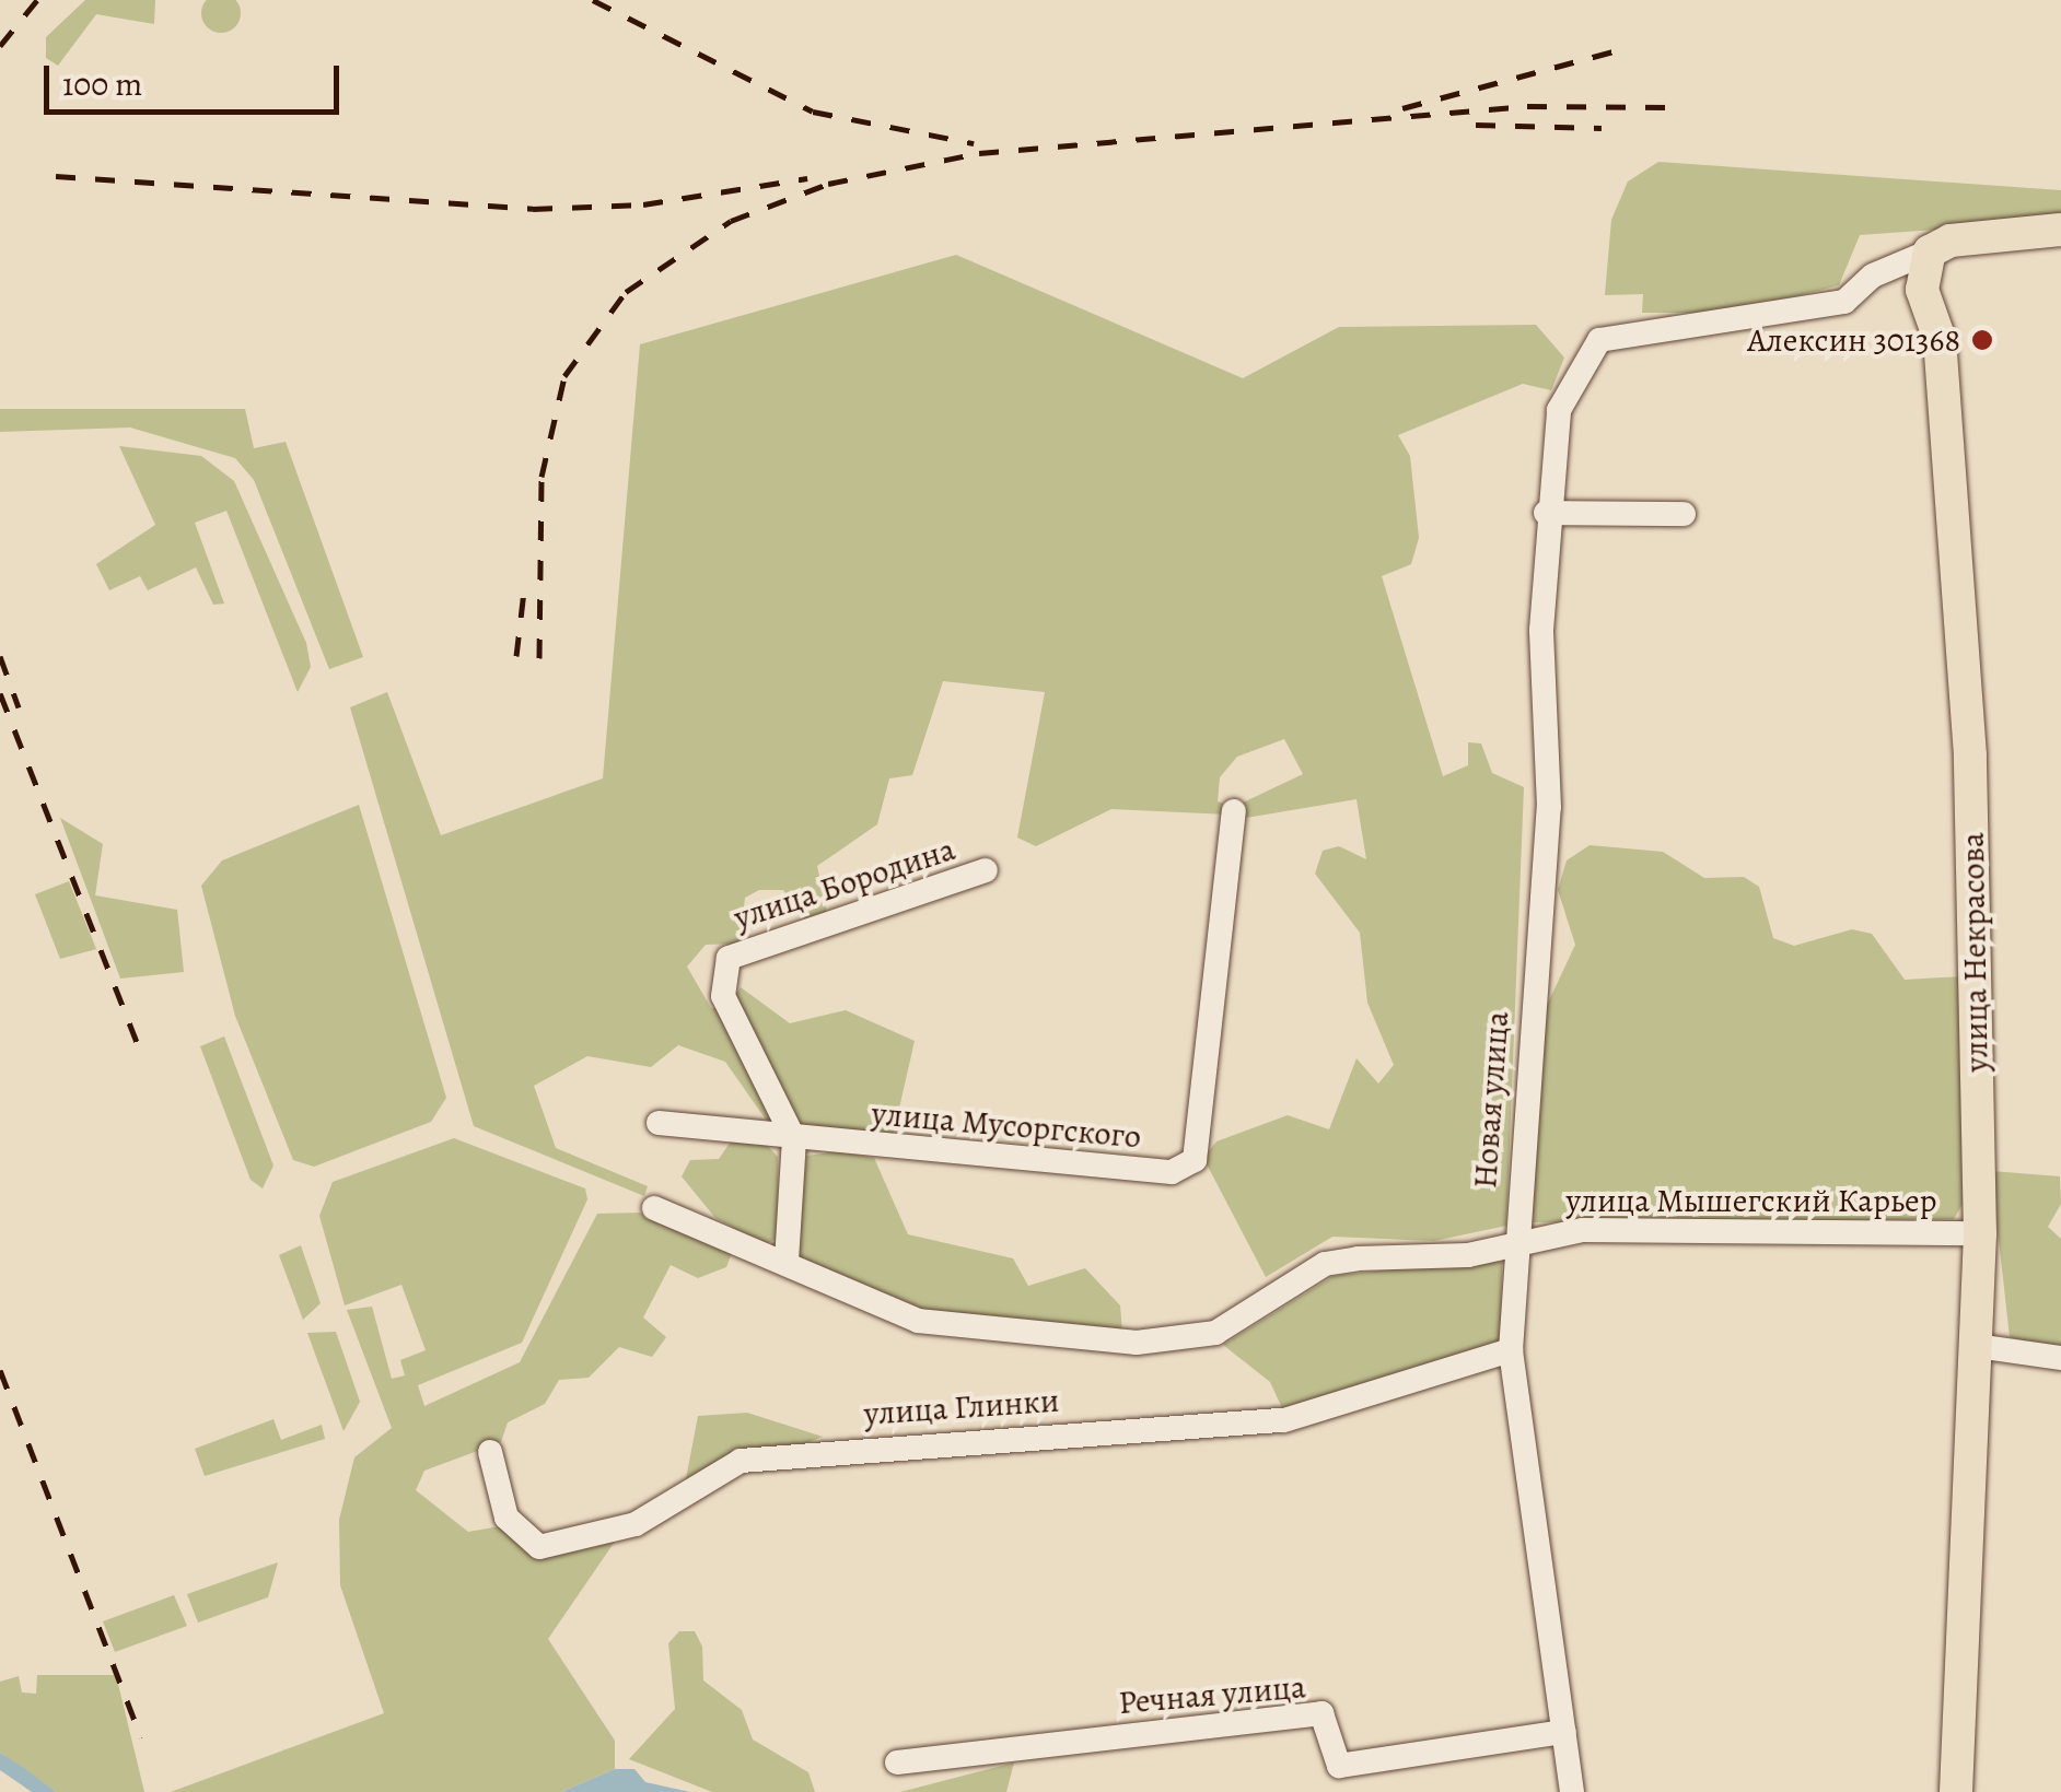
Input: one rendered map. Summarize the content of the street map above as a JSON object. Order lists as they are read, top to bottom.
{
  "streets": {
    "main road": ["улица Некрасова"],
    "street": [
      "улица Бородина",
      "Новая улица",
      "улица Мусоргского",
      "улица Мышегский Карьер",
      "улица Глинки",
      "Речная улица"
    ]
  },
  "crossings": [
    ["улица Бородина", "улица Мусоргского"],
    ["улица Некрасова", "Новая улица"],
    ["улица Некрасова", "улица Мышегский Карьер"],
    ["Новая улица", "улица Мышегский Карьер"],
    ["Новая улица", "улица Глинки"],
    ["Новая улица", "Речная улица"]
  ],
  "places": ["Алексин 301368"],
  "scale_bar": "100 m"
}
